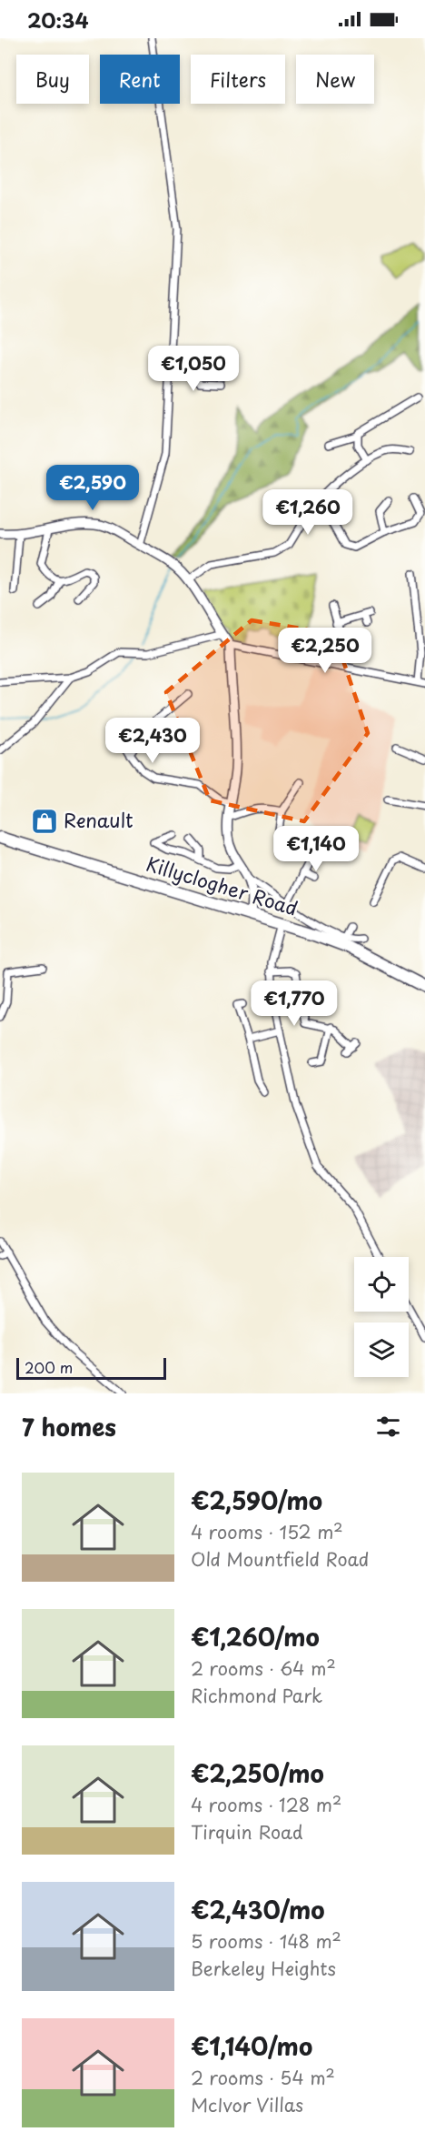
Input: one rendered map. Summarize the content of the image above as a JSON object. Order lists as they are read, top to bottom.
{
  "streets": {
    "highway": ["Killyclogher Road"]
  },
  "places": {
    "shop": ["Renault"]
  },
  "scale_bar": "200 m",
  "page": {
    "status": "20:34",
    "chip": [
      "Buy",
      "Rent",
      "Filters",
      "New"
    ],
    "price": [
      "€1,050",
      "€2,590",
      "€1,260",
      "€2,250",
      "€2,430",
      "€1,140",
      "€1,770"
    ],
    "scale": "200 m",
    "heading": "7 homes",
    "list": [
      {
        "name": "€2,590/mo",
        "note": "4 rooms · 152 m² · Old Mountfield Road"
      },
      {
        "name": "€1,260/mo",
        "note": "2 rooms · 64 m² · Richmond Park"
      },
      {
        "name": "€2,250/mo",
        "note": "4 rooms · 128 m² · Tirquin Road"
      },
      {
        "name": "€2,430/mo",
        "note": "5 rooms · 148 m² · Berkeley Heights"
      },
      {
        "name": "€1,140/mo",
        "note": "2 rooms · 54 m² · McIvor Villas"
      }
    ]
  }
}
